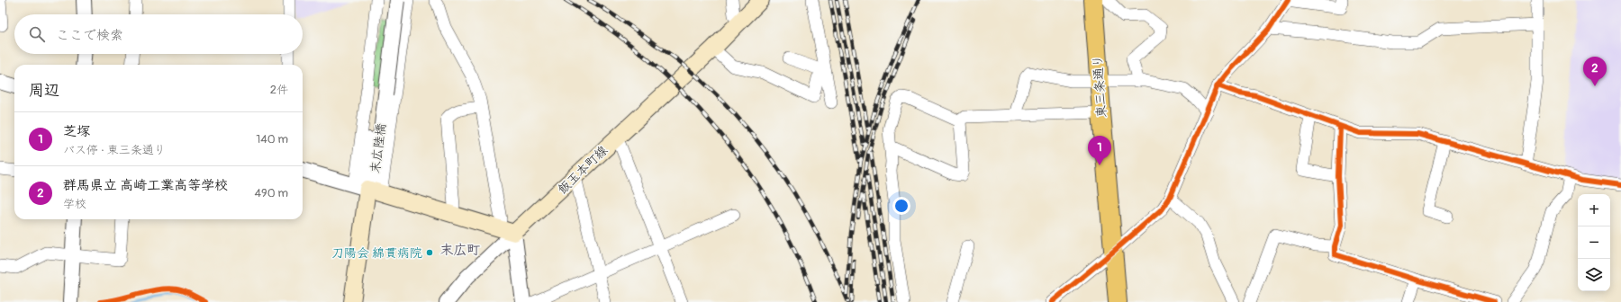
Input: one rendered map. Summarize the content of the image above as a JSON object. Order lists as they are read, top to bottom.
{
  "streets": {
    "main road": ["東三条通り", "飯玉本町線"],
    "street": ["末広陸橋"]
  },
  "districts": ["末広町"],
  "places": ["刀陽会 綿貫病院"],
  "page": {
    "search": "ここで検索",
    "pins": ["2", "1"],
    "heading": ["周辺", "2件"],
    "list": [
      {
        "mark": "1",
        "name": "芝塚",
        "note": "バス停 · 東三条通り",
        "value": "140 m"
      },
      {
        "mark": "2",
        "name": "群馬県立 高崎工業高等学校",
        "note": "学校",
        "value": "490 m"
      }
    ],
    "map_buttons": ["+", "−"]
  }
}
